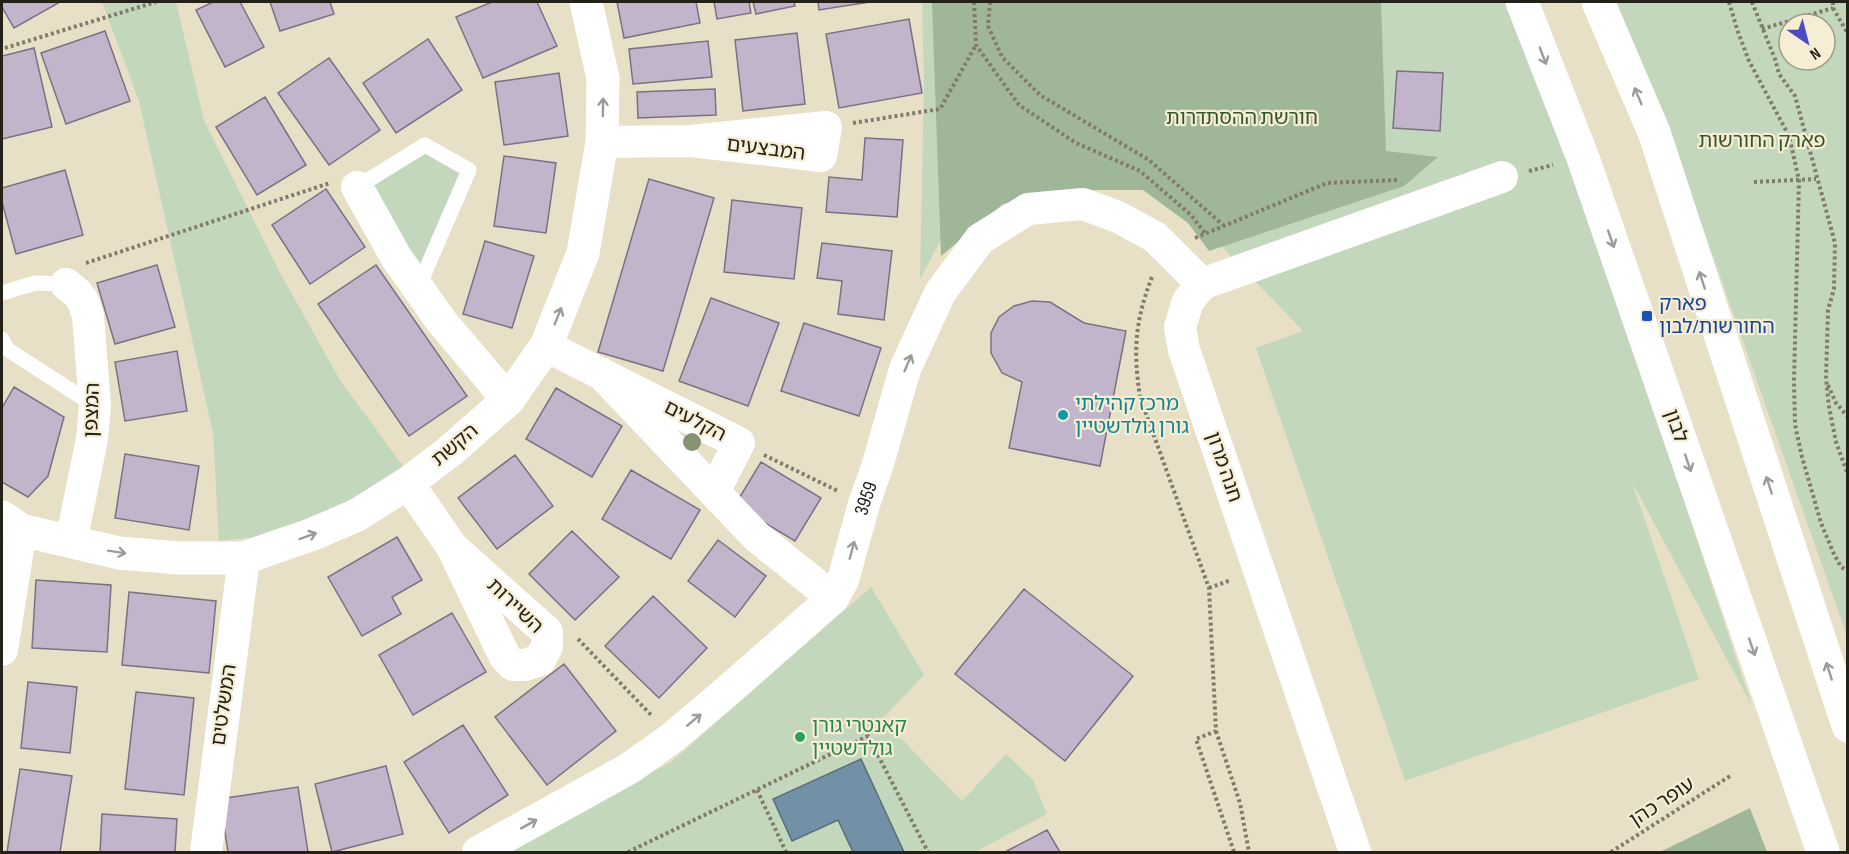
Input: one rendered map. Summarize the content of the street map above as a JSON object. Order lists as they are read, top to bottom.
{
  "streets": {
    "main road": ["לבון", "הקשת"],
    "street": [
      "המבצעים",
      "המצפן",
      "הקלעים",
      "חנה מרון",
      "3959",
      "השיירות",
      "המשלטים"
    ],
    "path": ["עופר כהן"]
  },
  "crossings": [
    ["המבצעים", "הקשת"],
    ["המצפן", "הקשת"],
    ["הקלעים", "הקשת"],
    ["הקלעים", "3959"],
    ["הקשת", "השיירות"],
    ["הקשת", "המשלטים"],
    ["חנה מרון", "3959"]
  ],
  "one_way": ["3959"],
  "parks": ["חורשת ההסתדרות", "פארק החורשות"],
  "places": {
    "transit": ["פארק החורשות/לבון"],
    "other": ["מרכז קהילתי גורן גולדשטיין", "קאנטרי גורן גולדשטיין"]
  },
  "north": "bottom right"
}
